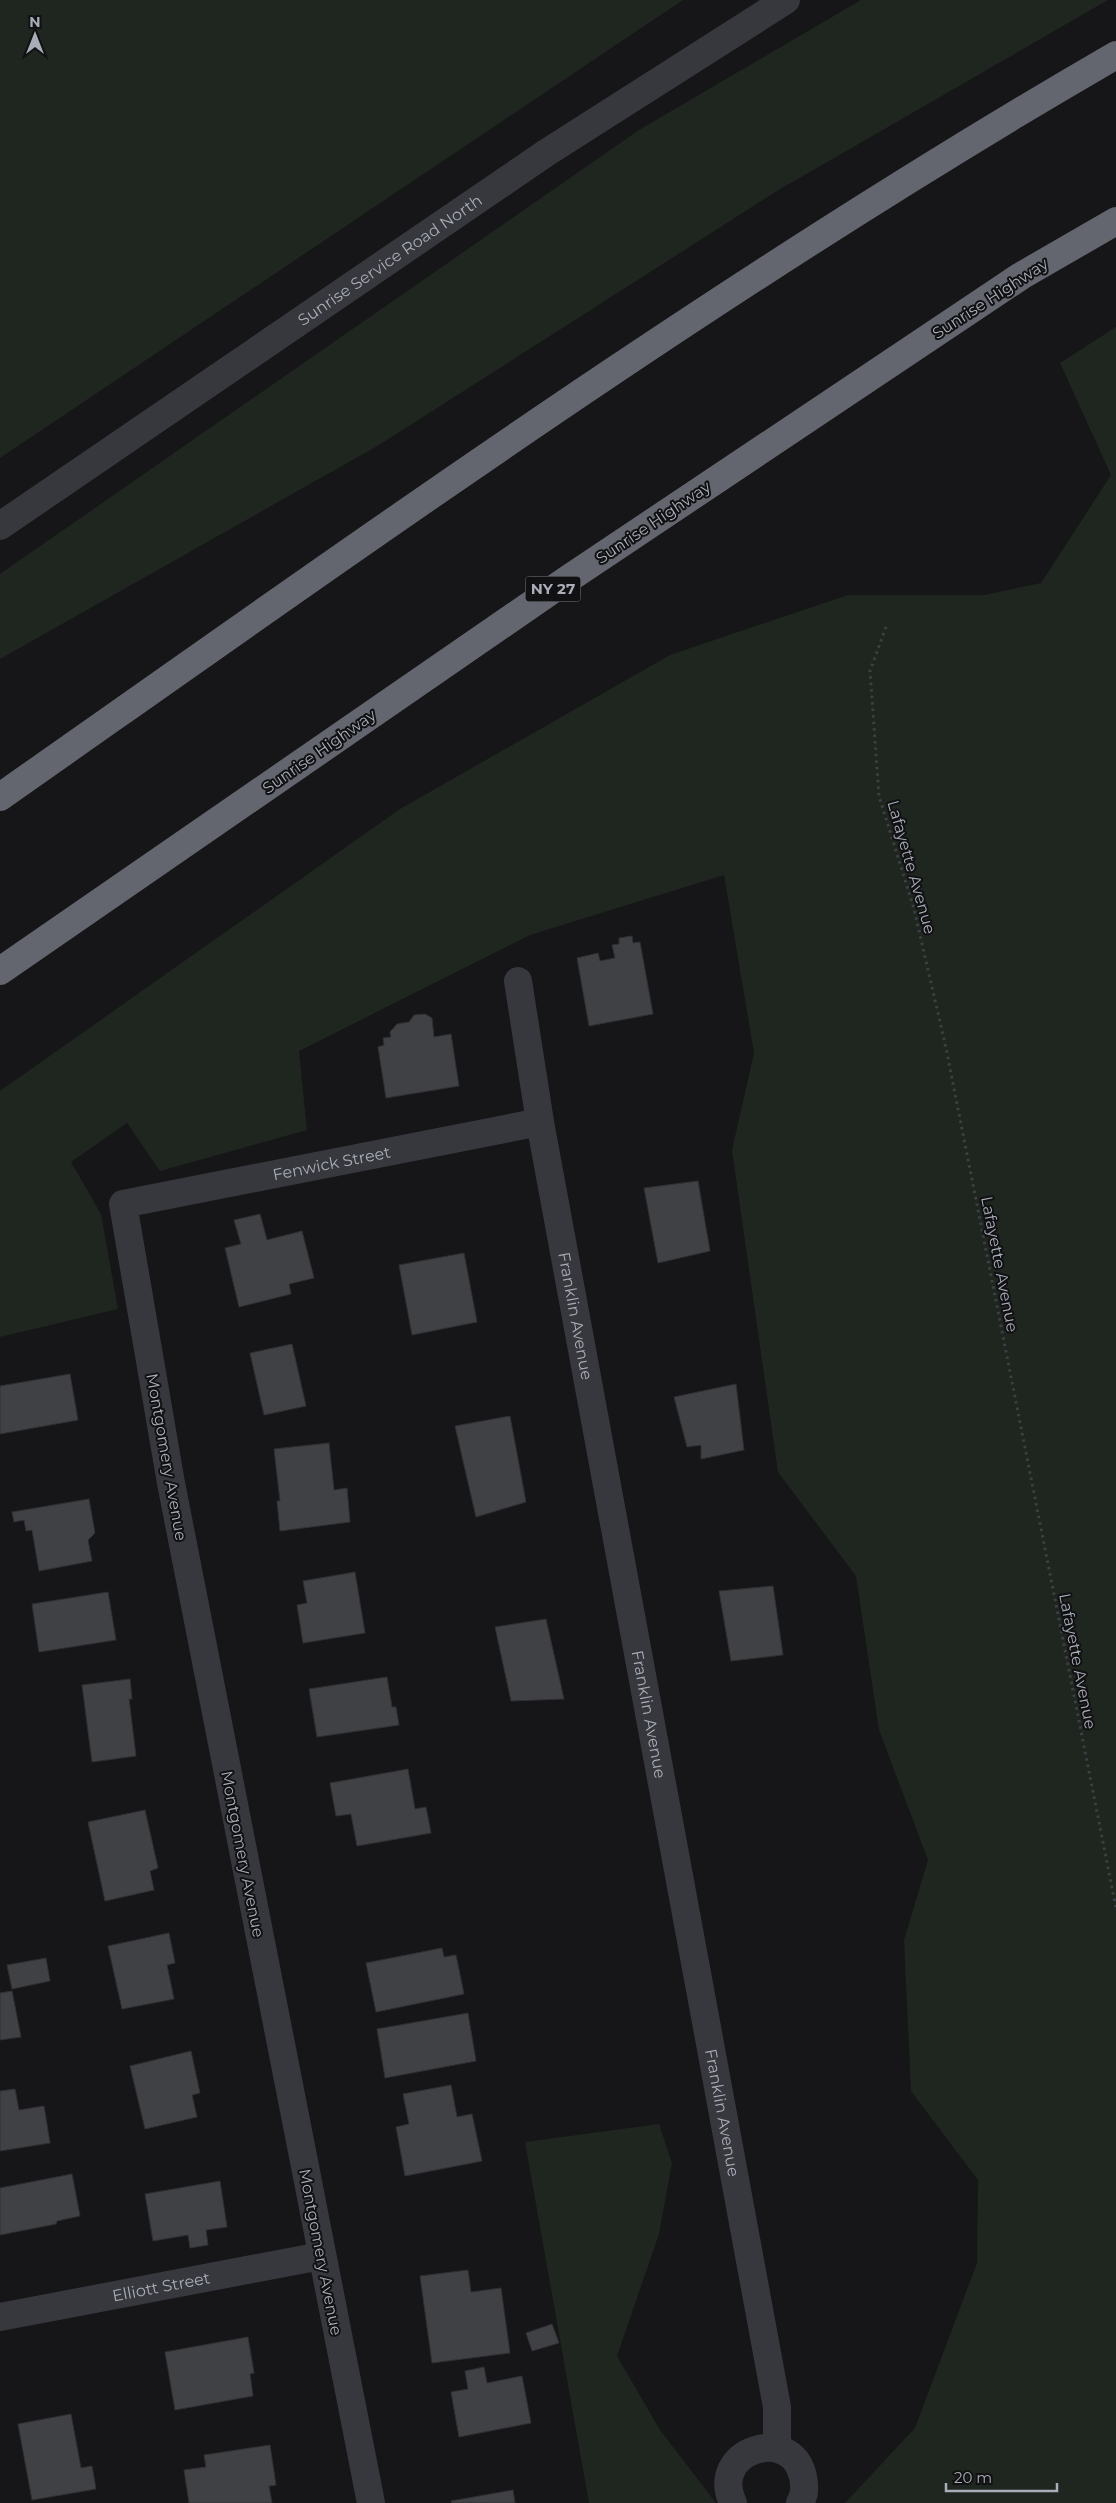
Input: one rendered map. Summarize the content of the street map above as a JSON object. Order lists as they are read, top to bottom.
{
  "streets": {
    "highway": ["Sunrise Highway", "NY 27"],
    "street": [
      "Sunrise Service Road North",
      "Fenwick Street",
      "Franklin Avenue",
      "Montgomery Avenue",
      "Elliott Street"
    ],
    "path": ["Lafayette Avenue"]
  },
  "crossings": [
    ["Fenwick Street", "Franklin Avenue"],
    ["Fenwick Street", "Montgomery Avenue"],
    ["Montgomery Avenue", "Elliott Street"]
  ],
  "scale_bar": "20 m",
  "north": "top"
}
